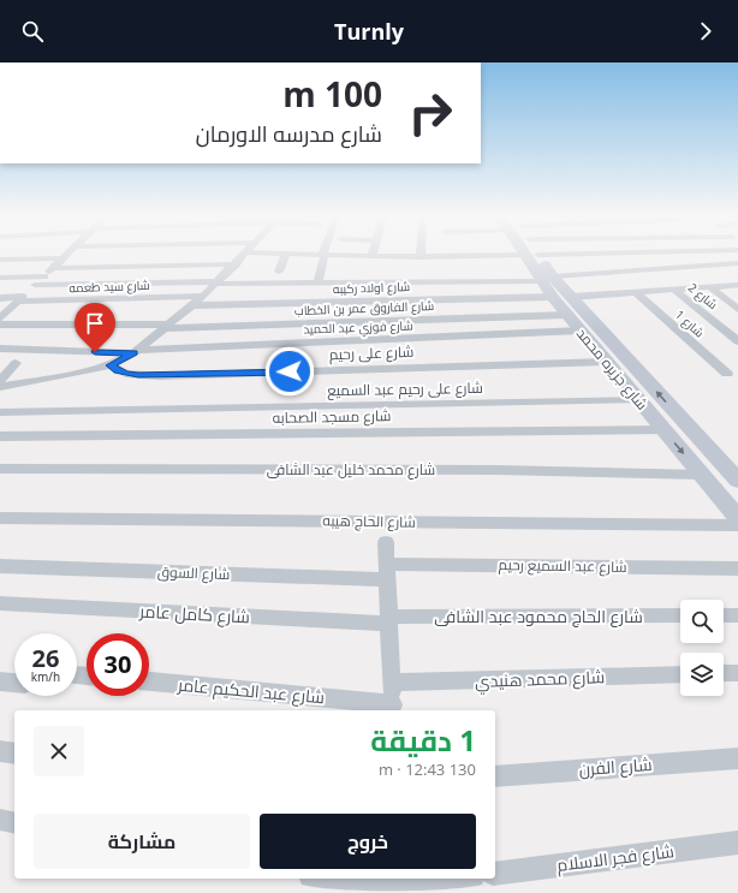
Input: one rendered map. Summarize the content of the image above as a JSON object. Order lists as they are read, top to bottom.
{
  "streets": {
    "main road": ["شارع جزيره محمد"],
    "street": [
      "شارع سيد طعمه",
      "شارع اولاد ركيبه",
      "شارع 2",
      "شارع الفاروق عمر بن الخطاب",
      "شارع 1",
      "شارع فوزي عبد الحميد",
      "شارع على رحيم",
      "شارع على رحيم عبد السميع",
      "شارع مسجد الصحابه",
      "شارع محمد خليل عبد الشافى",
      "شارع الحاج هيبه",
      "شارع عبد السميع رحيم",
      "شارع السوق",
      "شارع كامل عامر",
      "شارع الحاج محمود عبد الشافى",
      "شارع محمد هنيدي",
      "شارع عبد الحكيم عامر",
      "شارع الفرن",
      "شارع فجر الاسلام"
    ]
  },
  "crossings": [
    ["شارع اولاد ركيبه", "شارع جزيره محمد"],
    ["شارع الفاروق عمر بن الخطاب", "شارع جزيره محمد"],
    ["شارع فوزي عبد الحميد", "شارع جزيره محمد"],
    ["شارع على رحيم", "شارع جزيره محمد"],
    ["شارع جزيره محمد", "شارع على رحيم عبد السميع"],
    ["شارع جزيره محمد", "شارع مسجد الصحابه"],
    ["شارع جزيره محمد", "شارع محمد خليل عبد الشافى"],
    ["شارع عبد السميع رحيم", "شارع السوق"],
    ["شارع كامل عامر", "شارع الحاج محمود عبد الشافى"]
  ],
  "page": {
    "header": "Turnly",
    "turn": ["100 m", "شارع مدرسه الاورمان"],
    "speed": "26 km/h",
    "limit": "30",
    "heading": ["1 دقيقة", "130 m · 12:43"],
    "buttons": ["خروج", "مشاركة"]
  }
}
